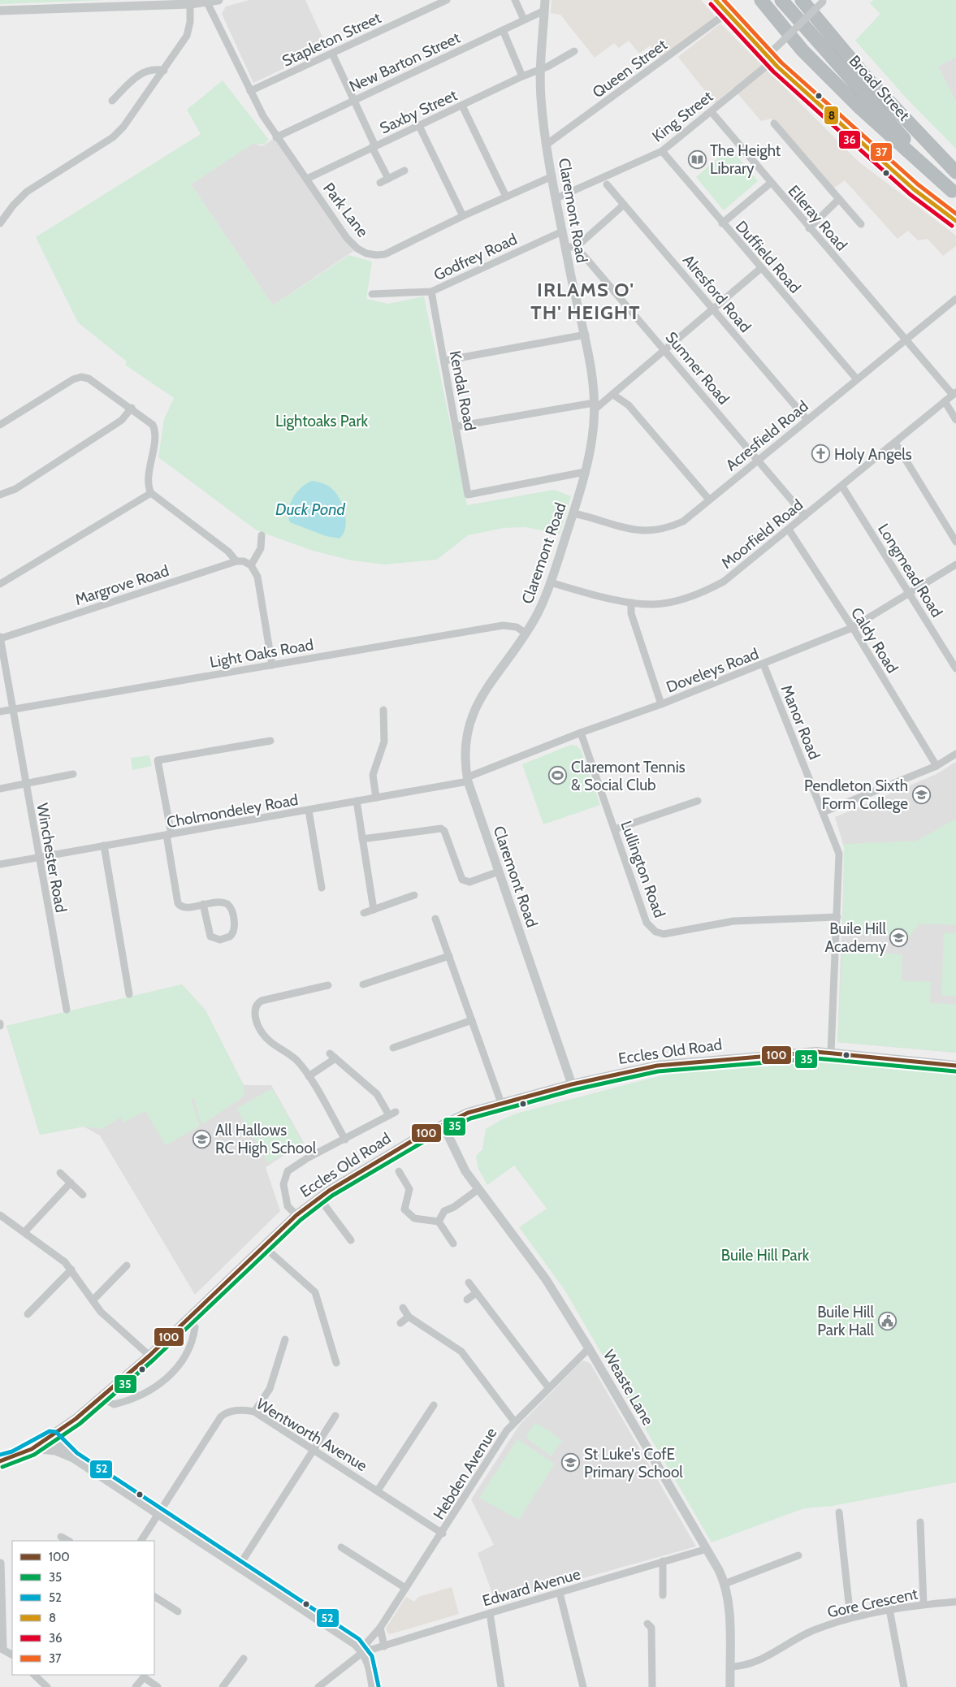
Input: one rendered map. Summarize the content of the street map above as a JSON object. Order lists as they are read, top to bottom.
{
  "streets": {
    "highway": ["Broad Street"],
    "main road": ["Claremont Road", "Eccles Old Road", "Weaste Lane"],
    "street": [
      "Stapleton Street",
      "New Barton Street",
      "Queen Street",
      "Saxby Street",
      "King Street",
      "Park Lane",
      "Elleray Road",
      "Godfrey Road",
      "Duffield Road",
      "Alresford Road",
      "Sumner Road",
      "Kendal Road",
      "Acresfield Road",
      "Moorfield Road",
      "Longmead Road",
      "Margrove Road",
      "Caldy Road",
      "Light Oaks Road",
      "Doveleys Road",
      "Manor Road",
      "Cholmondeley Road",
      "Winchester Road",
      "Lullington Road",
      "Wentworth Avenue",
      "Hebden Avenue",
      "Edward Avenue",
      "Gore Crescent"
    ]
  },
  "crossings": [
    ["Stapleton Street", "Park Lane"],
    ["New Barton Street", "Park Lane"],
    ["New Barton Street", "Claremont Road"],
    ["Queen Street", "Claremont Road"],
    ["Saxby Street", "Park Lane"],
    ["Saxby Street", "Claremont Road"],
    ["King Street", "Claremont Road"],
    ["King Street", "Elleray Road"],
    ["King Street", "Duffield Road"],
    ["Park Lane", "Claremont Road"],
    ["Claremont Road", "Godfrey Road"],
    ["Claremont Road", "Kendal Road"],
    ["Claremont Road", "Acresfield Road"],
    ["Claremont Road", "Moorfield Road"],
    ["Claremont Road", "Light Oaks Road"],
    ["Claremont Road", "Doveleys Road"],
    ["Claremont Road", "Cholmondeley Road"],
    ["Claremont Road", "Eccles Old Road"],
    ["Elleray Road", "Acresfield Road"],
    ["Elleray Road", "Moorfield Road"],
    ["Godfrey Road", "Kendal Road"],
    ["Duffield Road", "Acresfield Road"],
    ["Alresford Road", "Acresfield Road"],
    ["Sumner Road", "Acresfield Road"],
    ["Sumner Road", "Moorfield Road"],
    ["Moorfield Road", "Longmead Road"],
    ["Moorfield Road", "Caldy Road"],
    ["Longmead Road", "Doveleys Road"],
    ["Margrove Road", "Winchester Road"],
    ["Caldy Road", "Doveleys Road"],
    ["Light Oaks Road", "Winchester Road"],
    ["Doveleys Road", "Manor Road"],
    ["Doveleys Road", "Cholmondeley Road"],
    ["Doveleys Road", "Lullington Road"],
    ["Manor Road", "Lullington Road"],
    ["Manor Road", "Eccles Old Road"],
    ["Cholmondeley Road", "Winchester Road"],
    ["Eccles Old Road", "Weaste Lane"],
    ["Weaste Lane", "Hebden Avenue"],
    ["Weaste Lane", "Edward Avenue"],
    ["Weaste Lane", "Gore Crescent"],
    ["Wentworth Avenue", "Hebden Avenue"],
    ["Hebden Avenue", "Edward Avenue"]
  ],
  "districts": ["IRLAMS O' TH' HEIGHT"],
  "water": ["Duck Pond"],
  "parks": ["Lightoaks Park", "Buile Hill Park"],
  "places": {
    "library": ["The Height Library"],
    "church": ["Holy Angels"],
    "sports": ["Claremont Tennis & Social Club"],
    "school or university": [
      "Pendleton Sixth Form College",
      "Buile Hill Academy",
      "All Hallows RC High School",
      "St Luke's CofE Primary School"
    ],
    "public building": ["Buile Hill Park Hall"]
  },
  "lines": [
    "transit line 8",
    "transit line 37",
    "transit line 36",
    "transit line 100",
    "transit line 35",
    "transit line 52"
  ],
  "legend": [
    "100",
    "35",
    "52",
    "8",
    "36",
    "37"
  ]
}
